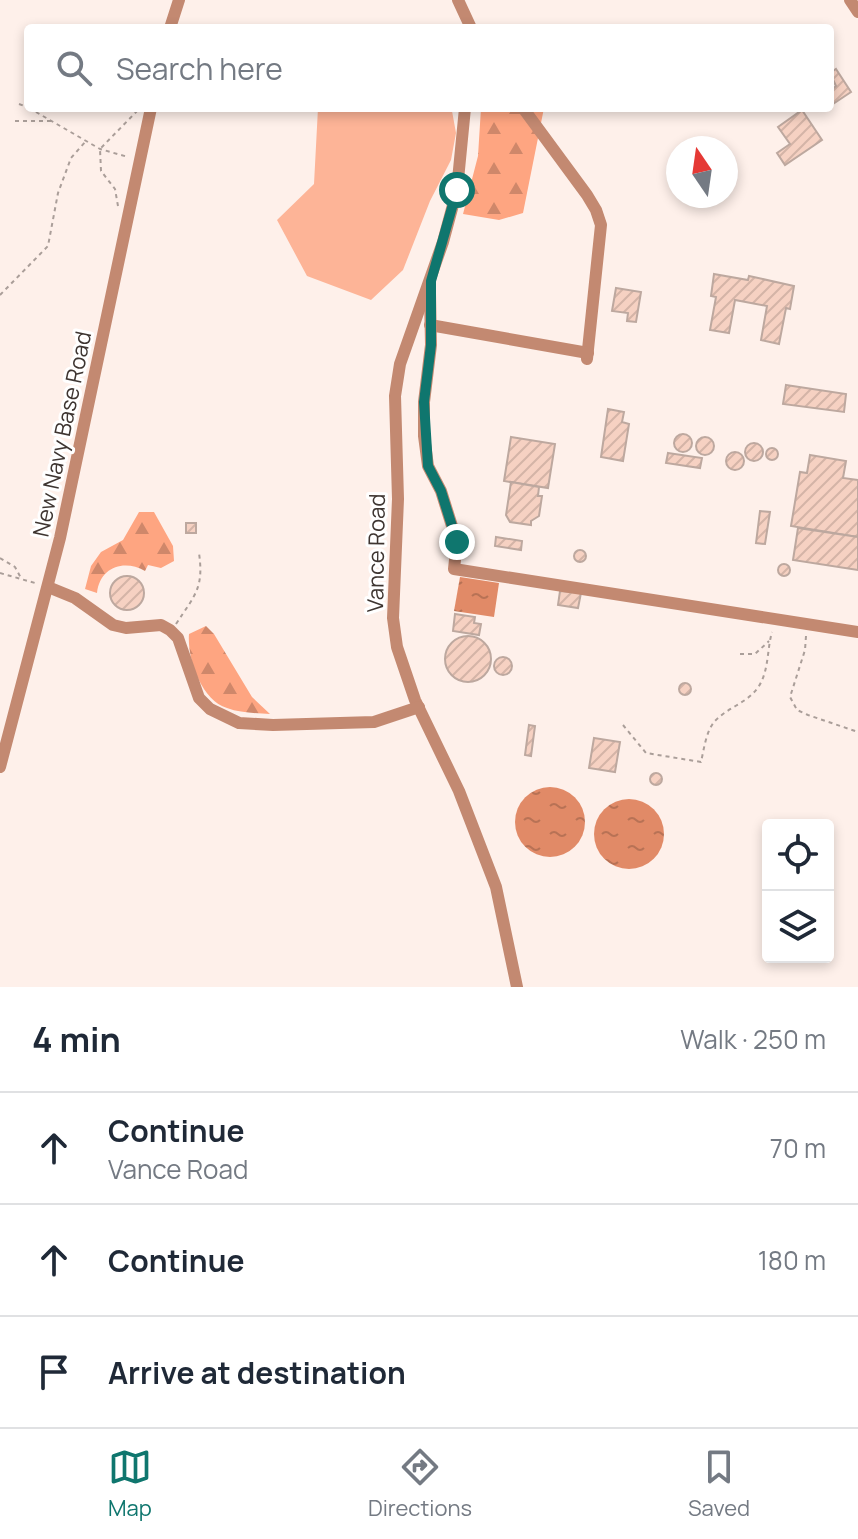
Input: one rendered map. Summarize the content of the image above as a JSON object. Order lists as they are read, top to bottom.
{
  "streets": {
    "street": ["New Navy Base Road", "Vance Road"]
  },
  "north": "top",
  "page": {
    "search": "Search here",
    "heading": ["4 min", "Walk · 250 m"],
    "list": [
      ["Continue", "Vance Road", "70 m"],
      ["Continue", "180 m"],
      "Arrive at destination"
    ],
    "nav": ["Map", "Directions", "Saved"]
  }
}
